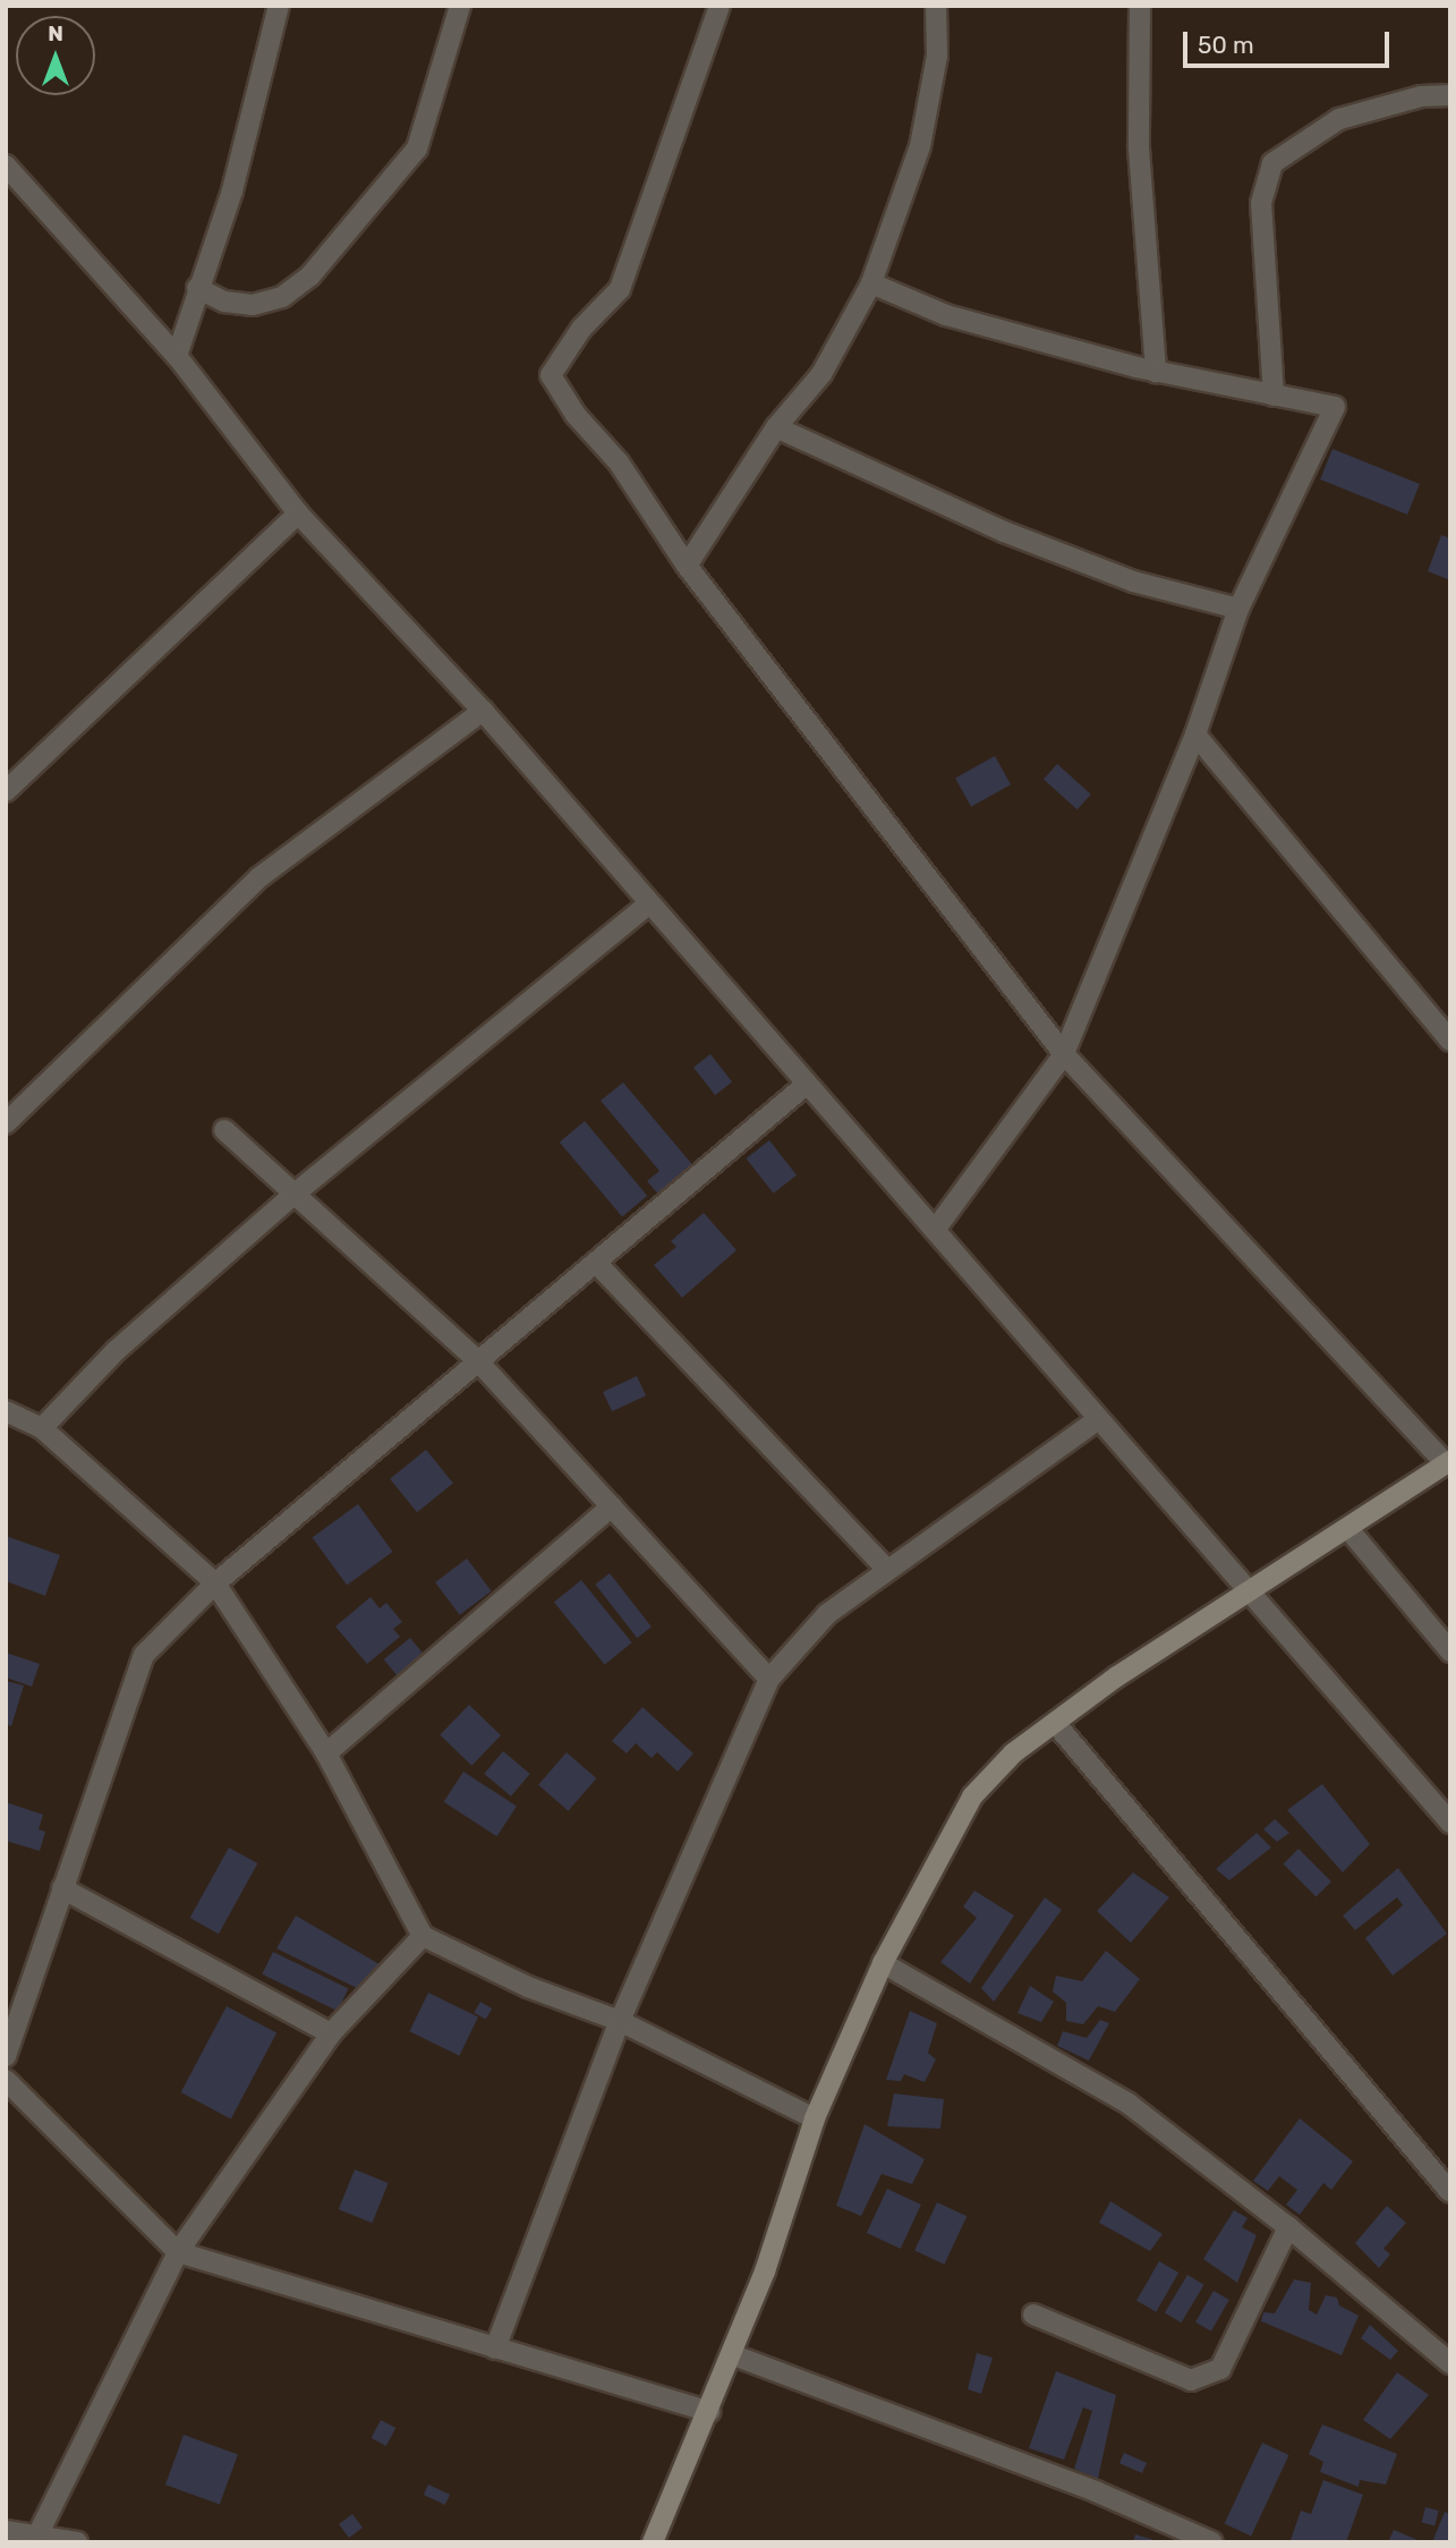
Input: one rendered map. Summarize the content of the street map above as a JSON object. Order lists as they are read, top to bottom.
{
  "scale_bar": "50 m",
  "north": "top"
}
